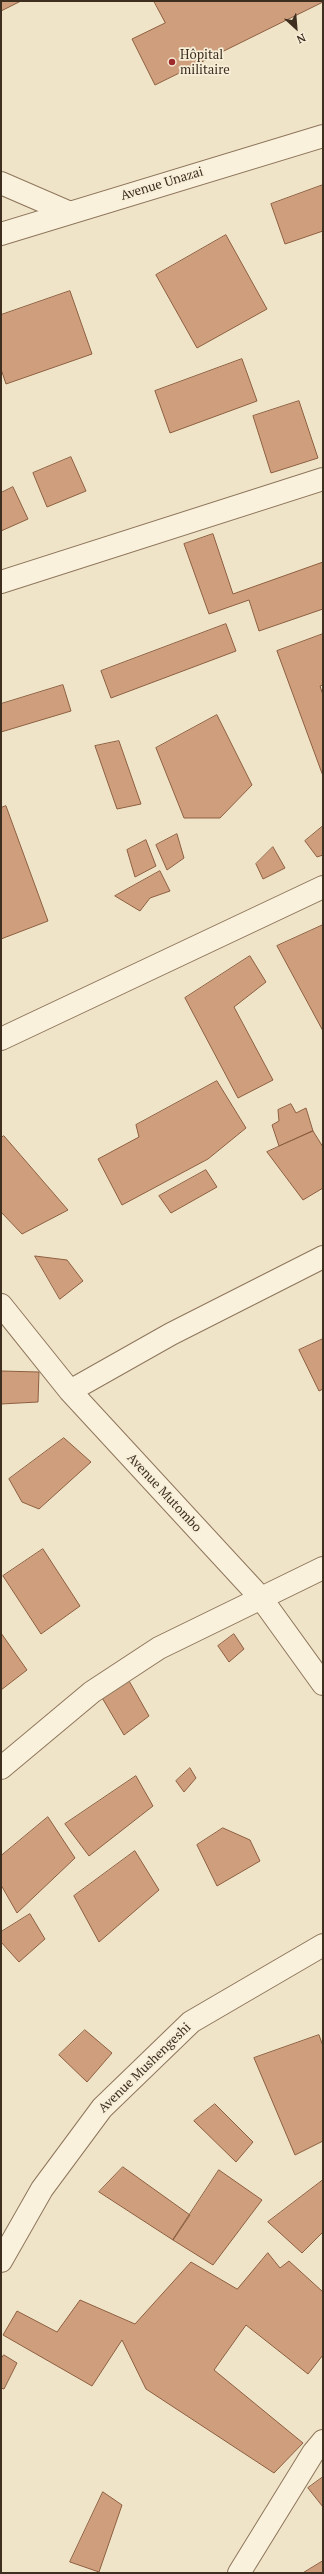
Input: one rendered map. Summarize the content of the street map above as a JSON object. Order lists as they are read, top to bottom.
{
  "streets": {
    "street": ["Avenue Unazai", "Avenue Mutombo", "Avenue Mushengeshi"]
  },
  "places": ["Hôpital militaire"],
  "north": "bottom right"
}
